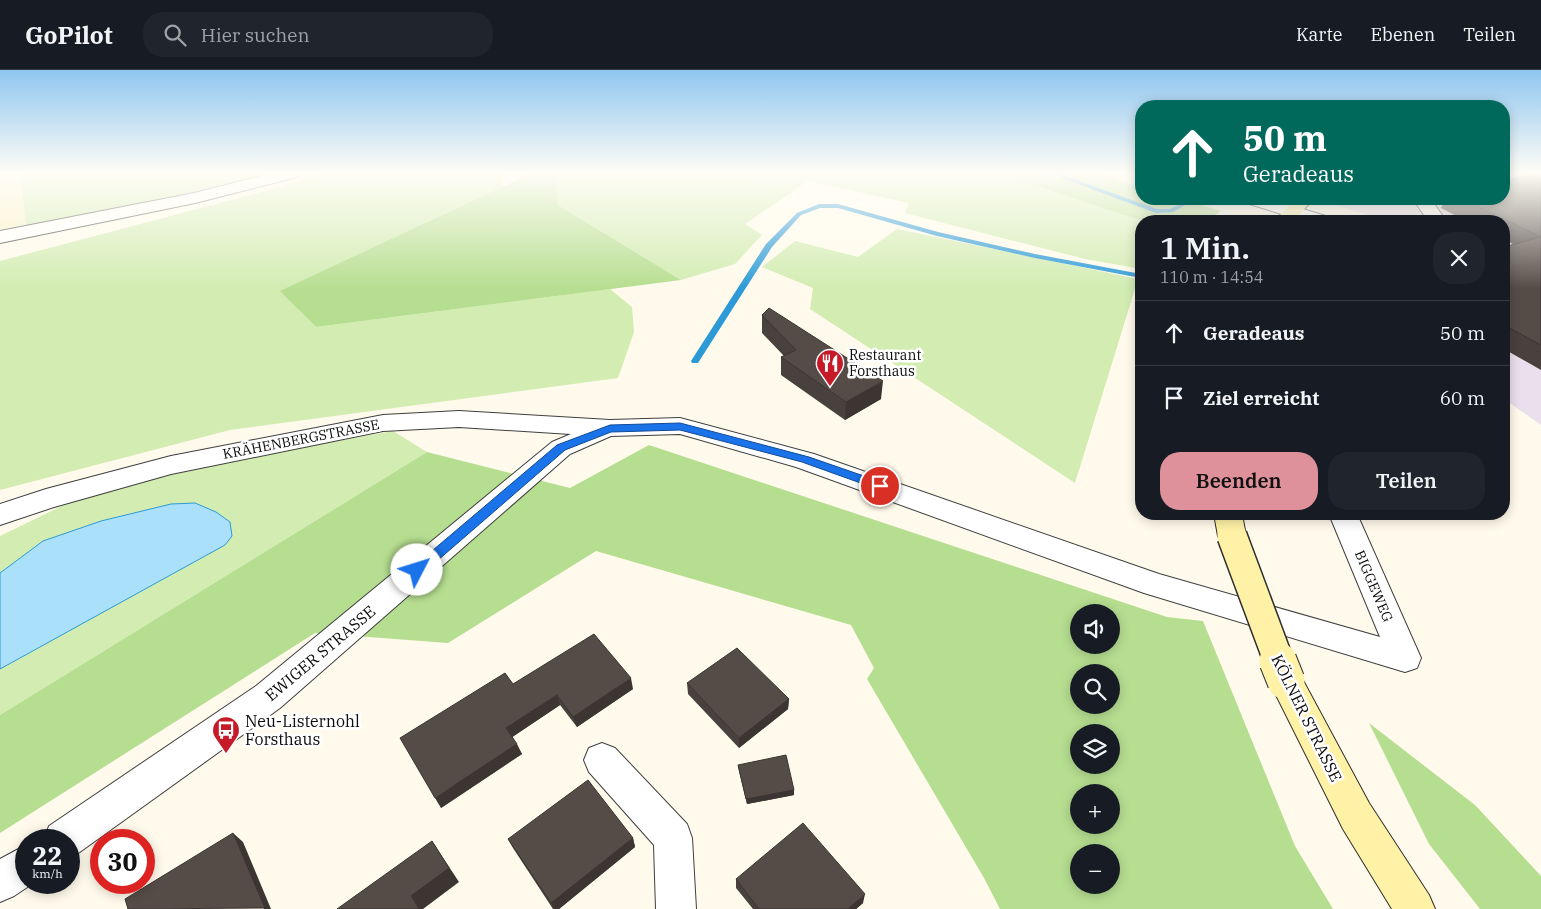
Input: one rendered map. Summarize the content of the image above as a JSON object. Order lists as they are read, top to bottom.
{
  "streets": {
    "main road": ["KÖLNER STRASSE"],
    "street": ["KRÄHENBERGSTRASSE", "BIGGEWEG", "EWIGER STRASSE"]
  },
  "crossings": [
    ["KRÄHENBERGSTRASSE", "BIGGEWEG"],
    ["KRÄHENBERGSTRASSE", "EWIGER STRASSE"]
  ],
  "places": {
    "restaurant": ["Restaurant Forsthaus"],
    "bus stop": ["Neu-Listernohl Forsthaus"]
  },
  "page": {
    "header": "GoPilot",
    "search": "Hier suchen",
    "nav": ["Karte", "Ebenen", "Teilen"],
    "turn": ["50 m", "Geradeaus"],
    "heading": ["1 Min.", "110 m · 14:54"],
    "list": [
      {
        "name": "Geradeaus",
        "value": "50 m"
      },
      {
        "name": "Ziel erreicht",
        "value": "60 m"
      }
    ],
    "buttons": ["Beenden", "Teilen"],
    "map_buttons": ["+", "−"],
    "speed": "22 km/h",
    "limit": "30"
  }
}
